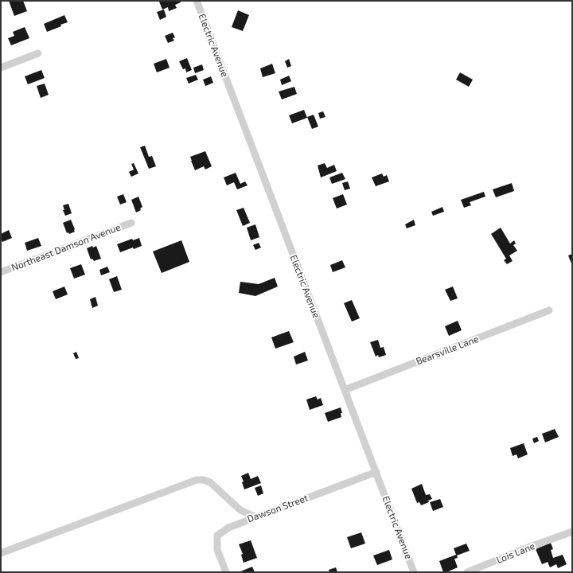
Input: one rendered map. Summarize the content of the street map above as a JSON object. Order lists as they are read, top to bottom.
{
  "streets": {
    "street": [
      "Electric Avenue",
      "Northeast Damson Avenue",
      "Bearsville Lane",
      "Dawson Street",
      "Lois Lane"
    ]
  },
  "crossings": [
    ["Electric Avenue", "Bearsville Lane"],
    ["Electric Avenue", "Dawson Street"]
  ]
}
